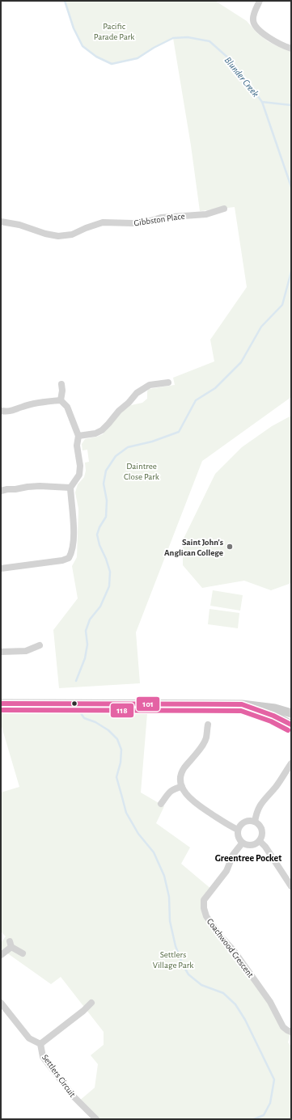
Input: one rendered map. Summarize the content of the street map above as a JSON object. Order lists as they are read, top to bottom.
{
  "streets": {
    "street": ["Gibbston Place", "Coachwood Crescent", "Settlers Circuit"]
  },
  "districts": ["Greentree Pocket"],
  "water": ["Blunder Creek"],
  "parks": ["Pacific Parade Park", "Daintree Close Park", "Settlers Village Park"],
  "places": ["Saint John's Anglican College"],
  "lines": ["transit line 101", "transit line 118"]
}
